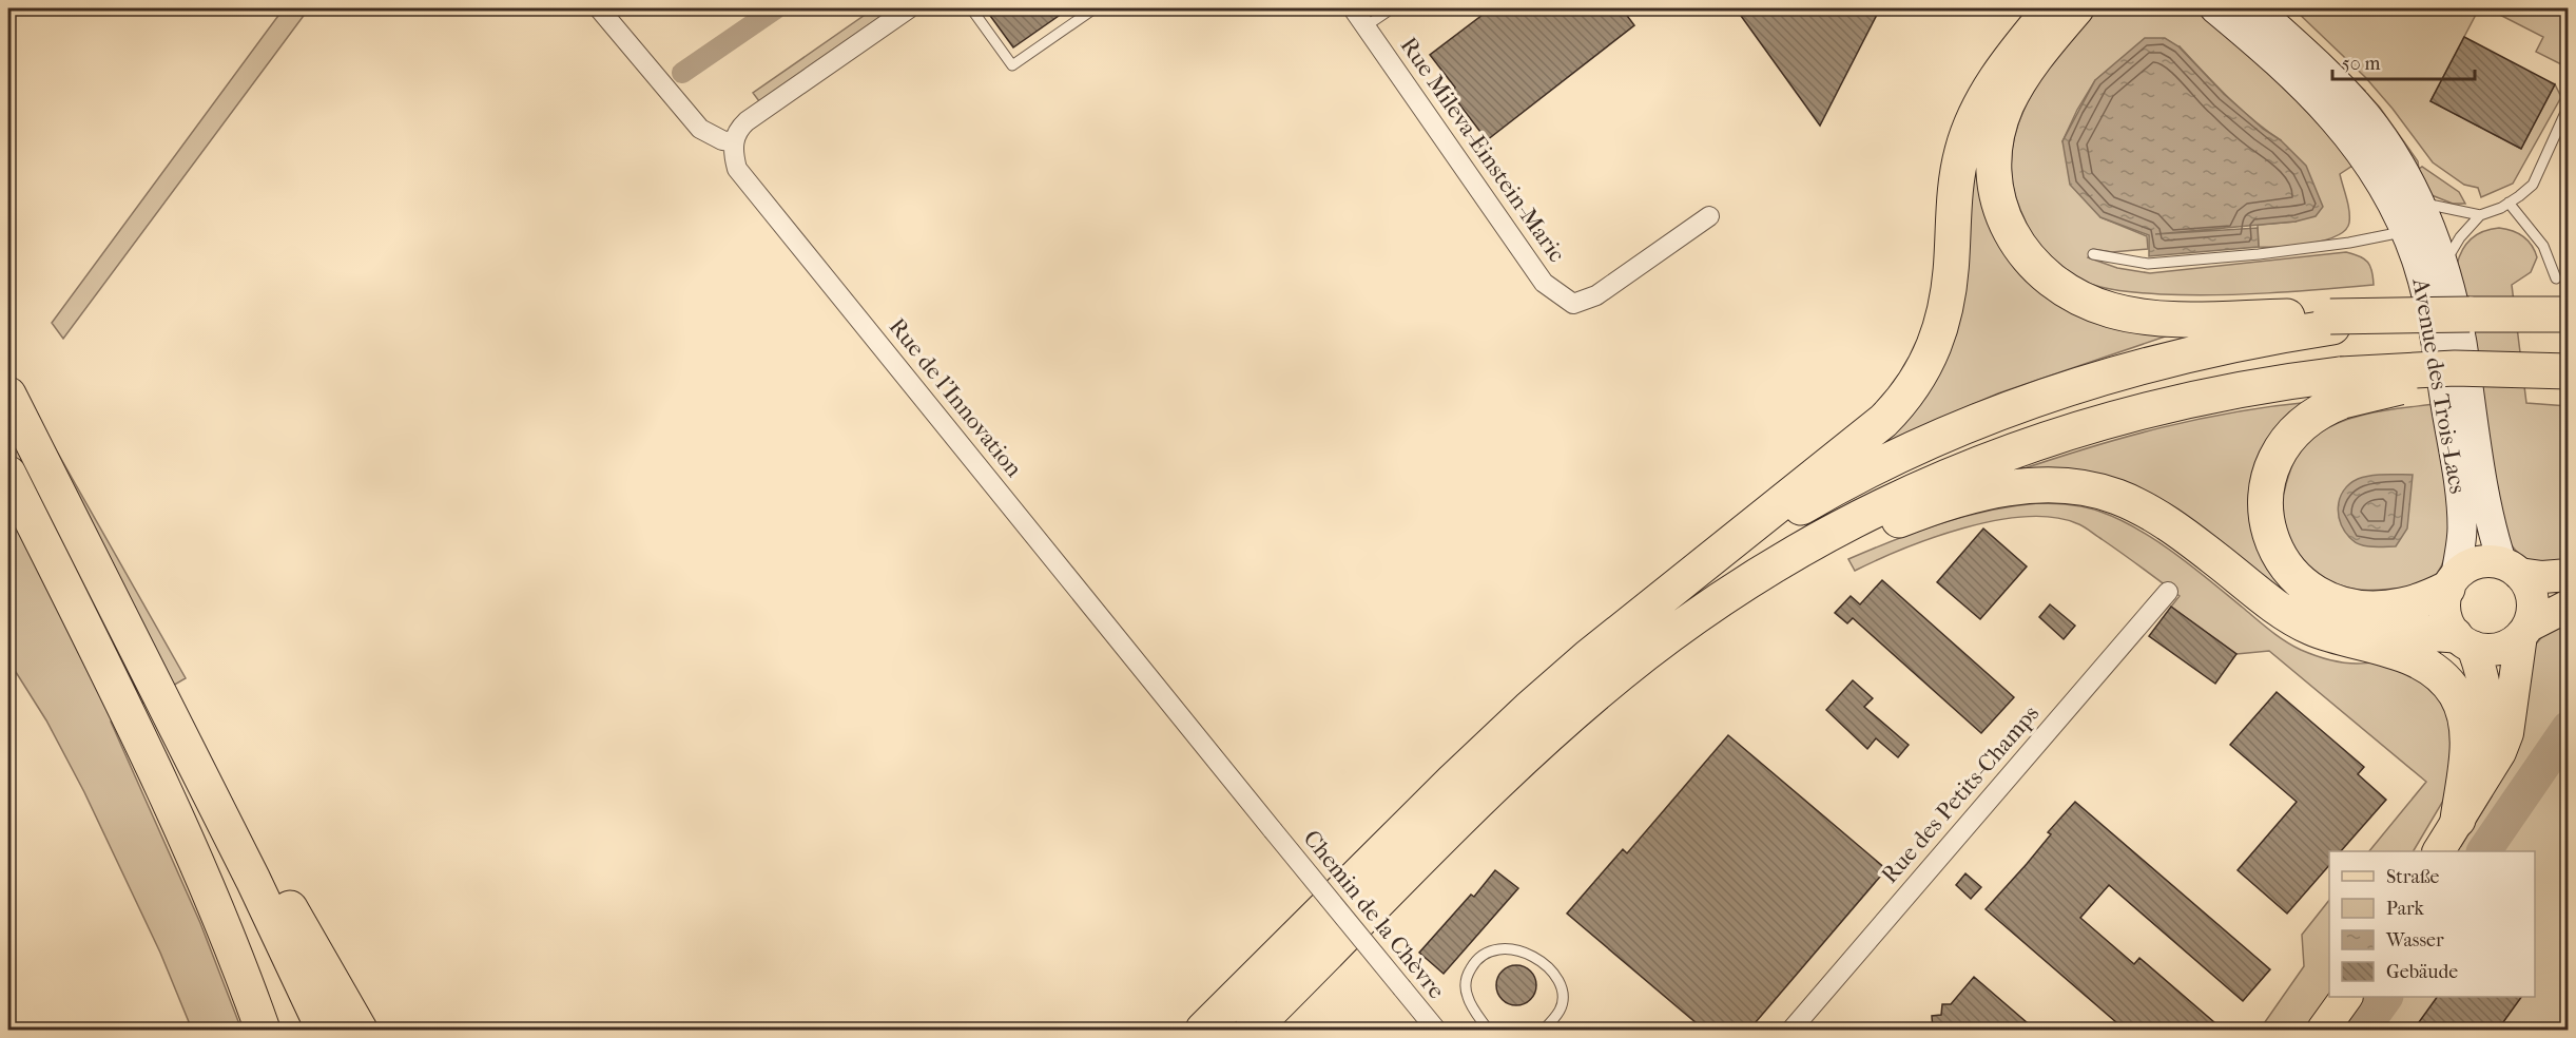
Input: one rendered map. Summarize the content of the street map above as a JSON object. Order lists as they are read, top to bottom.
{
  "streets": {
    "main road": ["Avenue des Trois-Lacs"],
    "street": [
      "Rue Mileva-Einstein-Maric",
      "Rue de l'Innovation",
      "Rue des Petits-Champs",
      "Chemin de la Chèvre"
    ]
  },
  "crossings": [
    ["Rue de l'Innovation", "Chemin de la Chèvre"]
  ],
  "legend": [
    "Straße",
    "Park",
    "Wasser",
    "Gebäude"
  ],
  "scale_bar": "50 m"
}
